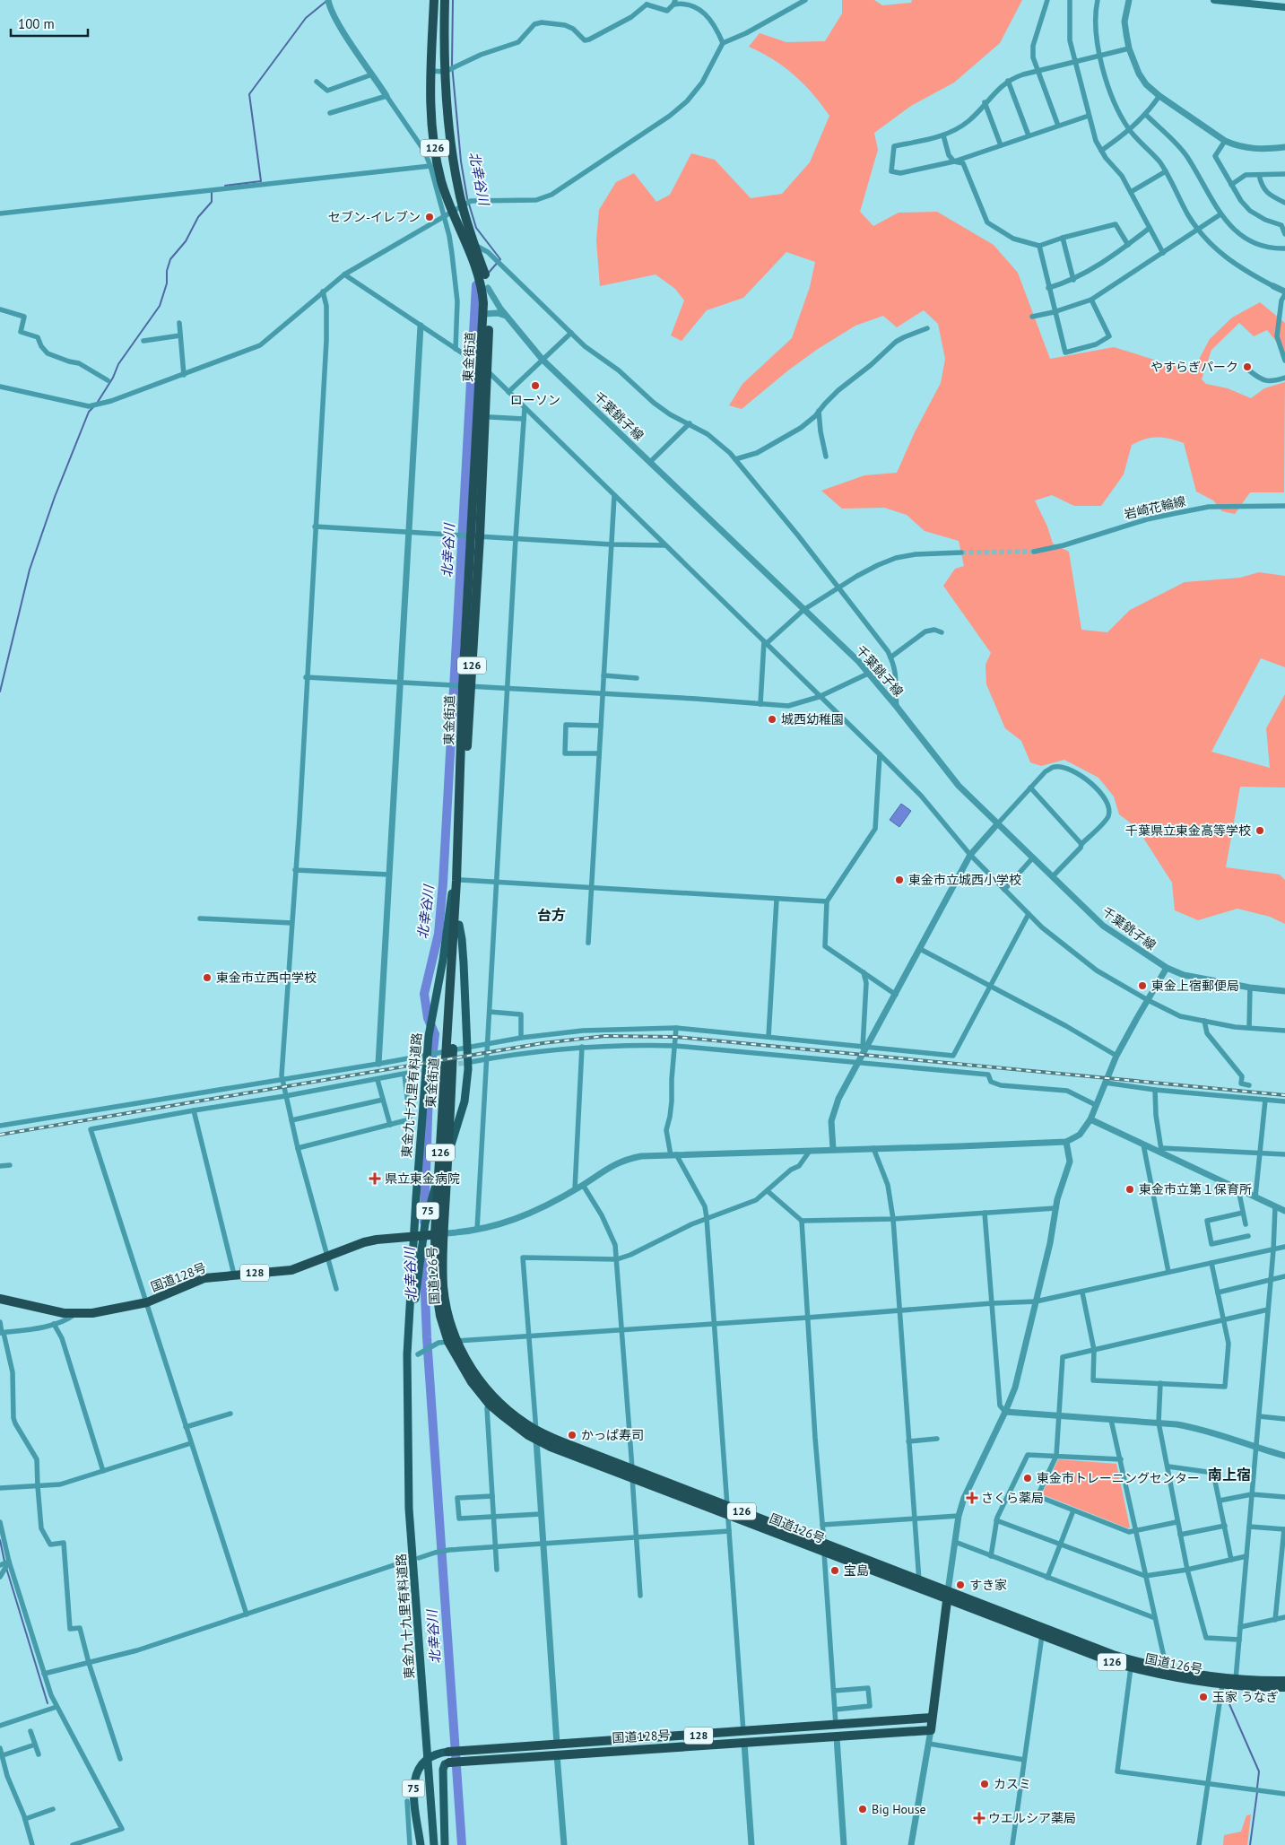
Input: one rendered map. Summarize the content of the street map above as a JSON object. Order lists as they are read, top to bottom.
{
  "streets": {
    "highway": [
      "126",
      "東金街道",
      "128",
      "国道126号",
      "国道128号"
    ],
    "main road": ["東金九十九里有料道路", "75"],
    "street": ["千葉銚子線", "岩崎花輪線"]
  },
  "crossings": [
    ["東金街道", "千葉銚子線"],
    ["東金街道", "東金九十九里有料道路"],
    ["東金街道", "国道126号"],
    ["東金街道", "国道128号"],
    ["75", "国道128号"],
    ["国道126号", "国道128号"]
  ],
  "districts": ["台方", "南上宿"],
  "water": ["北幸谷川"],
  "places": {
    "other": [
      "セブン-イレブン",
      "やすらぎパーク",
      "ローソン",
      "城西幼稚園",
      "千葉県立東金高等学校",
      "東金市立城西小学校",
      "東金市立西中学校",
      "東金上宿郵便局",
      "東金市立第１保育所",
      "かっぱ寿司",
      "東金市トレーニングセンター",
      "宝島",
      "すき家",
      "玉家 うなぎ",
      "カスミ",
      "Big House"
    ],
    "health": ["県立東金病院", "さくら薬局", "ウエルシア薬局"]
  },
  "scale_bar": "100 m"
}
